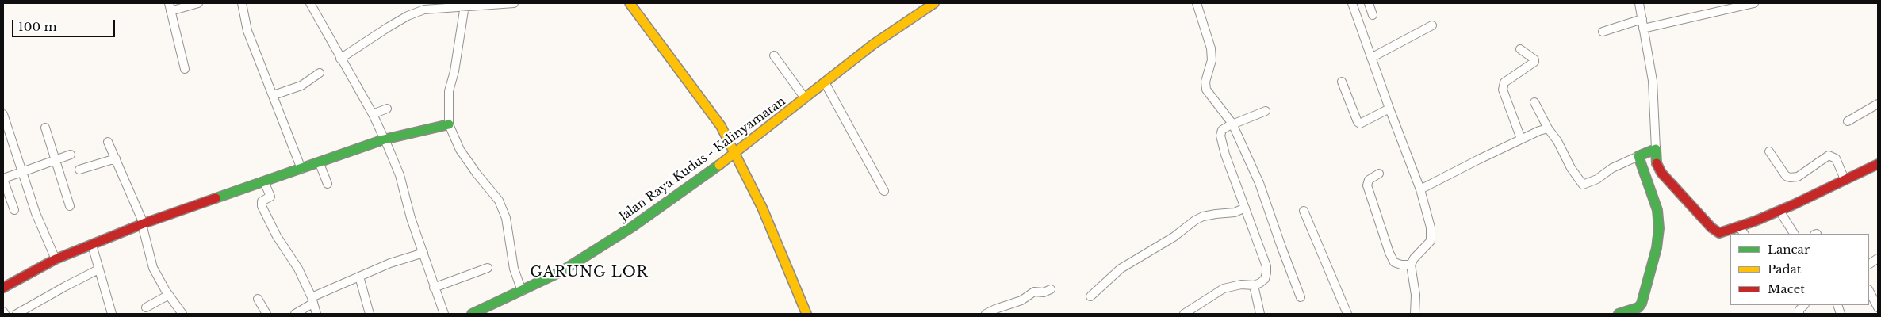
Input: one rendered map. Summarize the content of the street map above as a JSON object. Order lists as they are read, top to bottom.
{
  "streets": {
    "street": ["Jalan Raya Kudus - Kalinyamatan"]
  },
  "districts": ["GARUNG LOR"],
  "legend": ["Lancar", "Padat", "Macet"],
  "scale_bar": "100 m"
}
